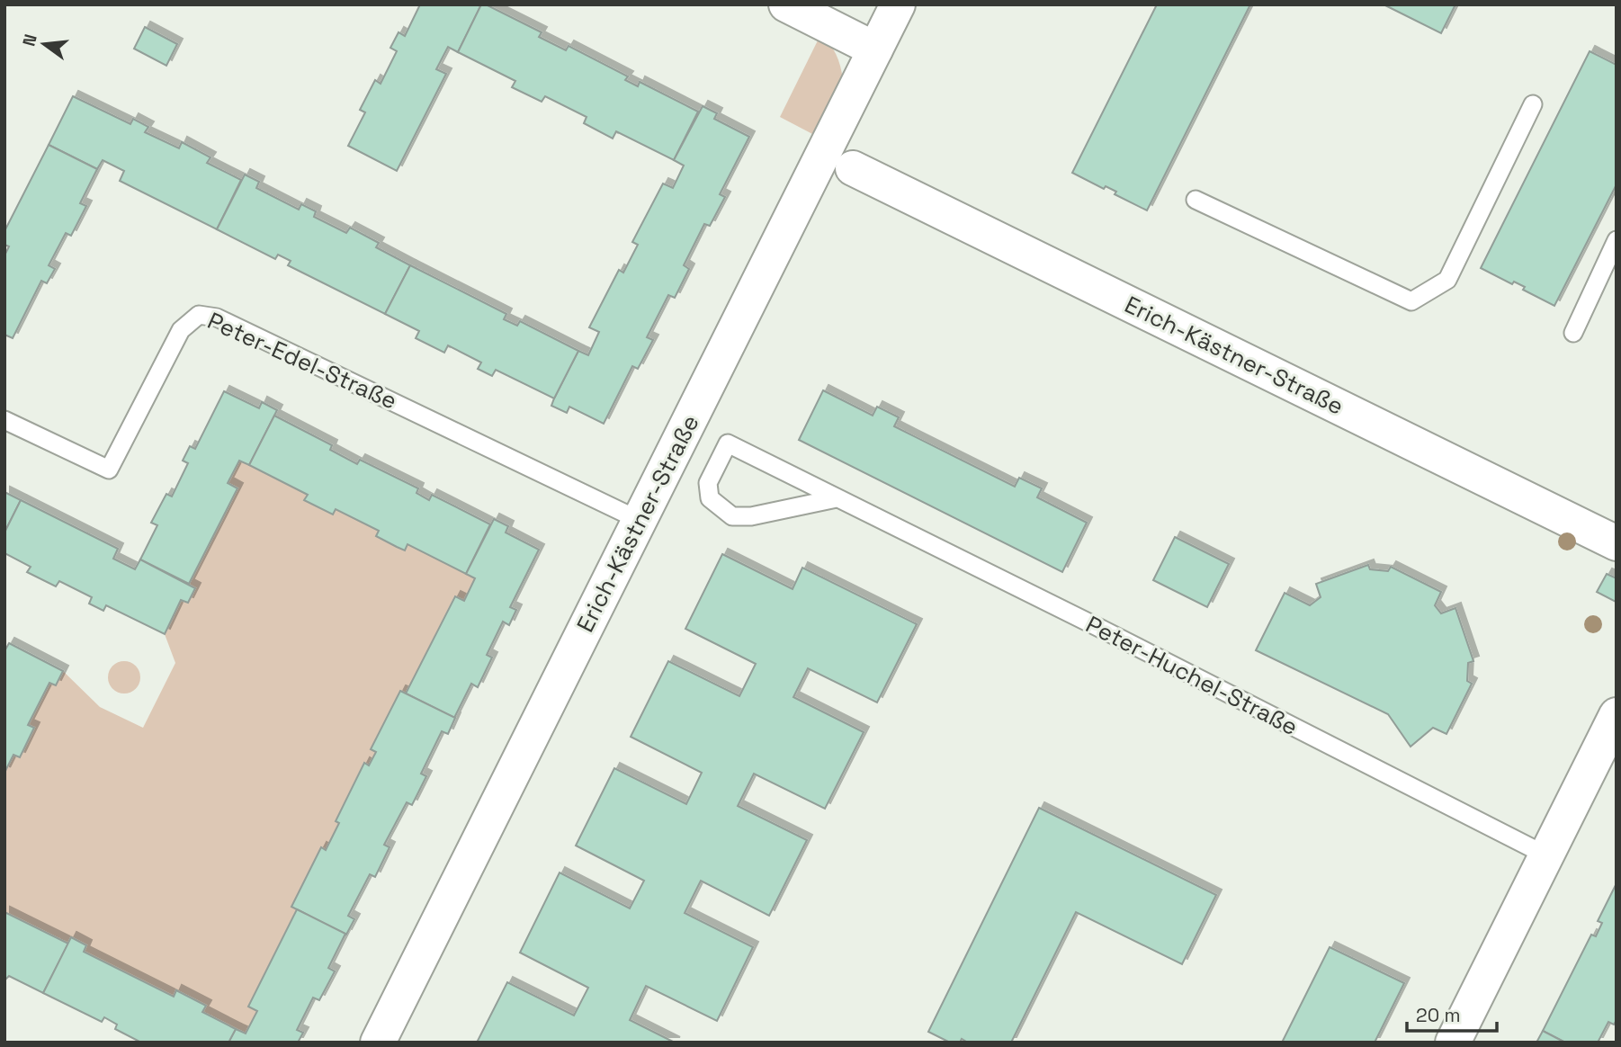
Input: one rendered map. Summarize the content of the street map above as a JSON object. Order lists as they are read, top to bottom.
{
  "streets": {
    "street": ["Erich-Kästner-Straße"],
    "lane": ["Peter-Edel-Straße", "Peter-Huchel-Straße"]
  },
  "crossings": [
    ["Erich-Kästner-Straße", "Peter-Edel-Straße"]
  ],
  "scale_bar": "20 m",
  "north": "left"
}
